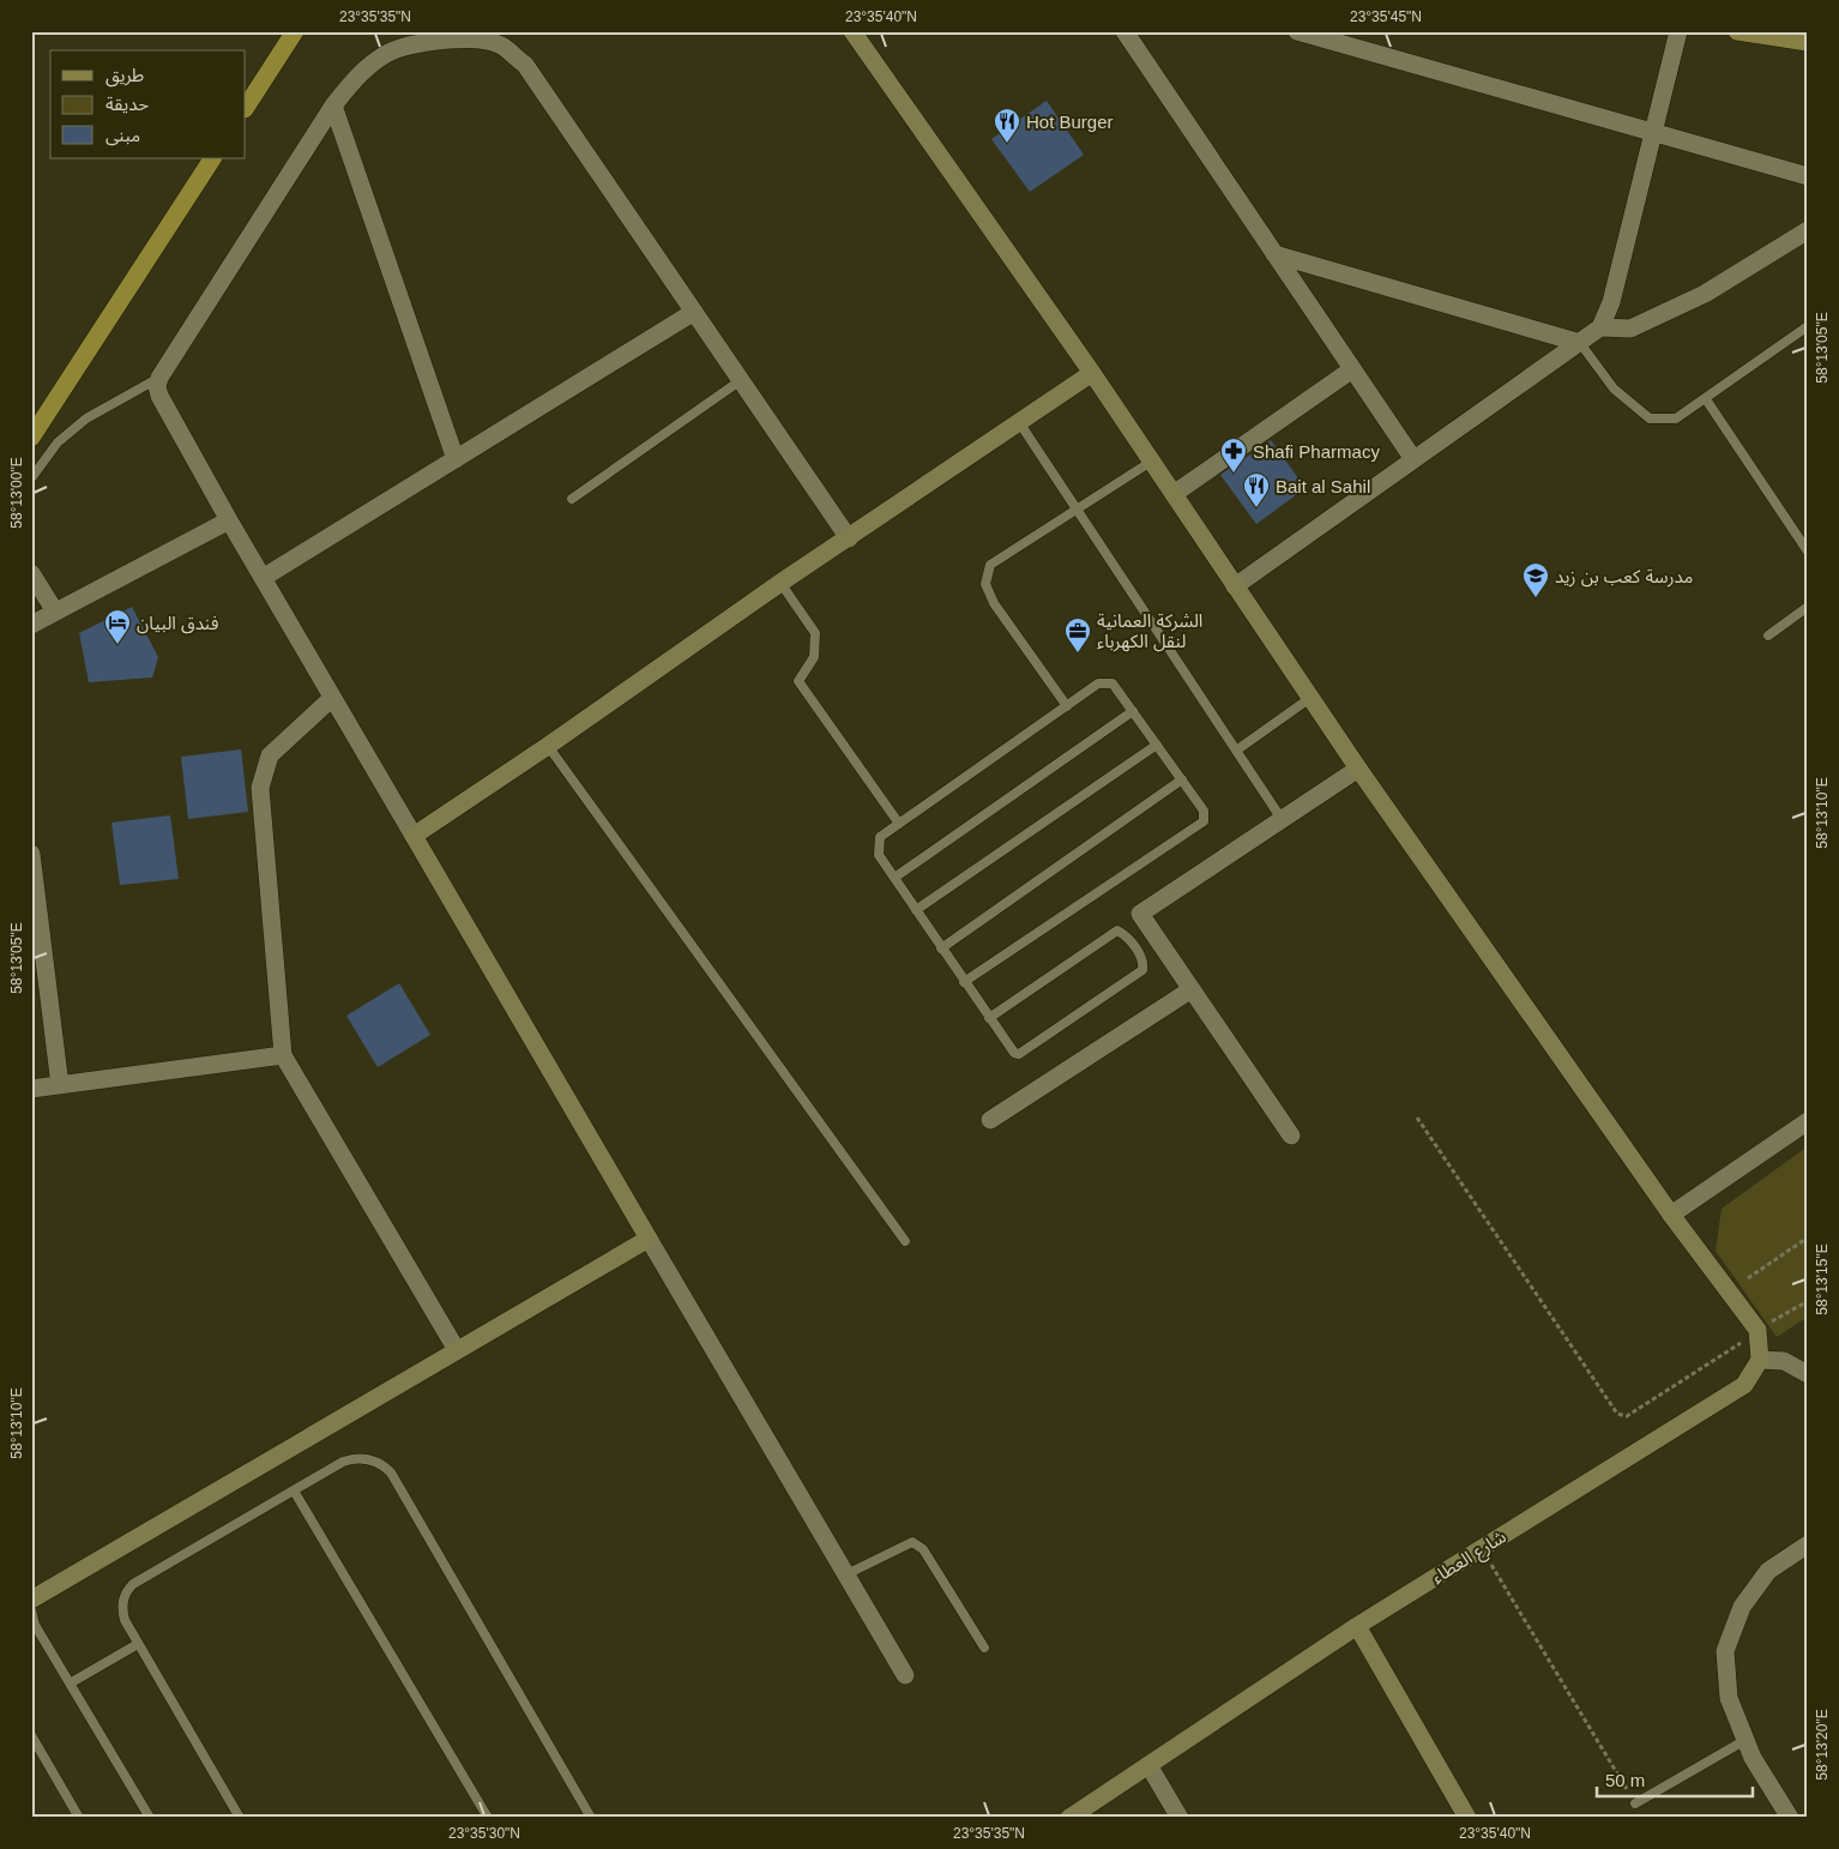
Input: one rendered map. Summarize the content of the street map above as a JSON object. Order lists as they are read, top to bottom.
{
  "streets": {
    "street": ["شارع العطاء"]
  },
  "places": {
    "restaurant": ["Hot Burger", "Bait al Sahil"],
    "pharmacy": ["Shafi Pharmacy"],
    "school or university": ["مدرسة كعب بن زيد"],
    "hotel": ["فندق البيان"],
    "office": ["الشرکة العمانیة لنقل الکهرباء"]
  },
  "legend": ["طريق", "حديقة", "مبنى"],
  "scale_bar": "50 m",
  "coordinates": [
    "23°35'35\"N",
    "23°35'40\"N",
    "23°35'45\"N",
    "58°13'05\"E",
    "58°13'00\"E",
    "58°13'10\"E",
    "58°13'15\"E",
    "58°13'20\"E",
    "23°35'30\"N"
  ]
}
